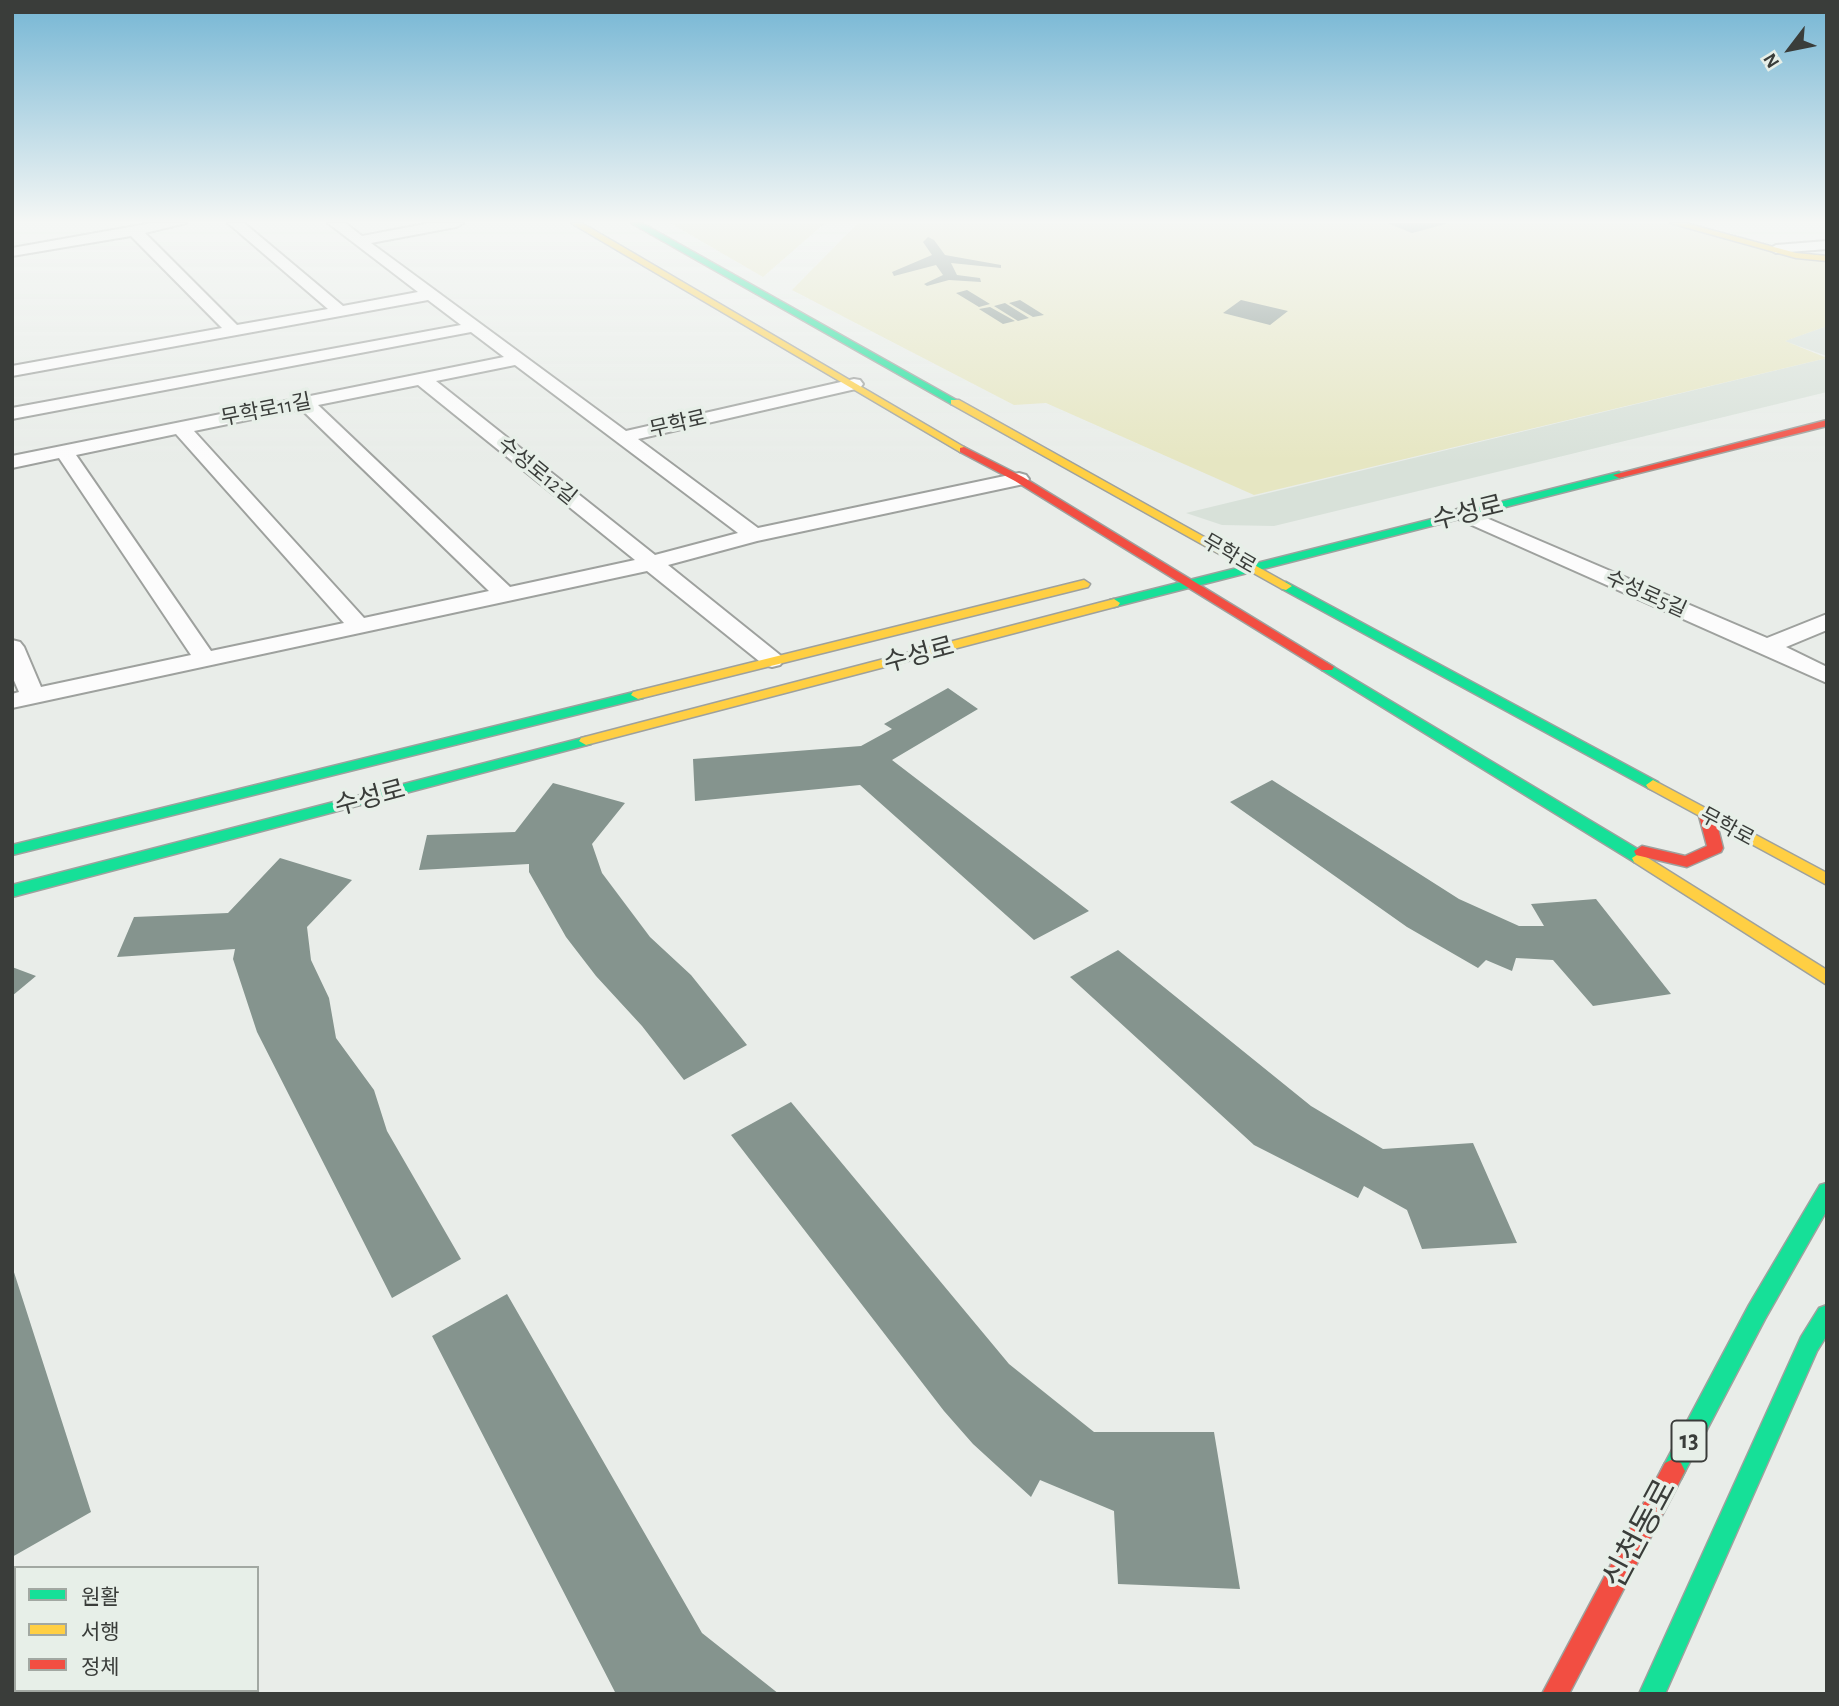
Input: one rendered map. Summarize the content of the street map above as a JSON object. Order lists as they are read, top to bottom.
{
  "streets": {
    "main road": [
      "무학로",
      "수성로",
      "13",
      "신천동로"
    ],
    "street": ["무학로11길", "수성로12길", "수성로5길"]
  },
  "crossings": [
    ["무학로11길", "수성로12길"],
    ["무학로", "수성로"],
    ["수성로12길", "수성로"],
    ["수성로", "수성로5길"]
  ],
  "legend": ["원활", "서행", "정체"],
  "north": "bottom left"
}
